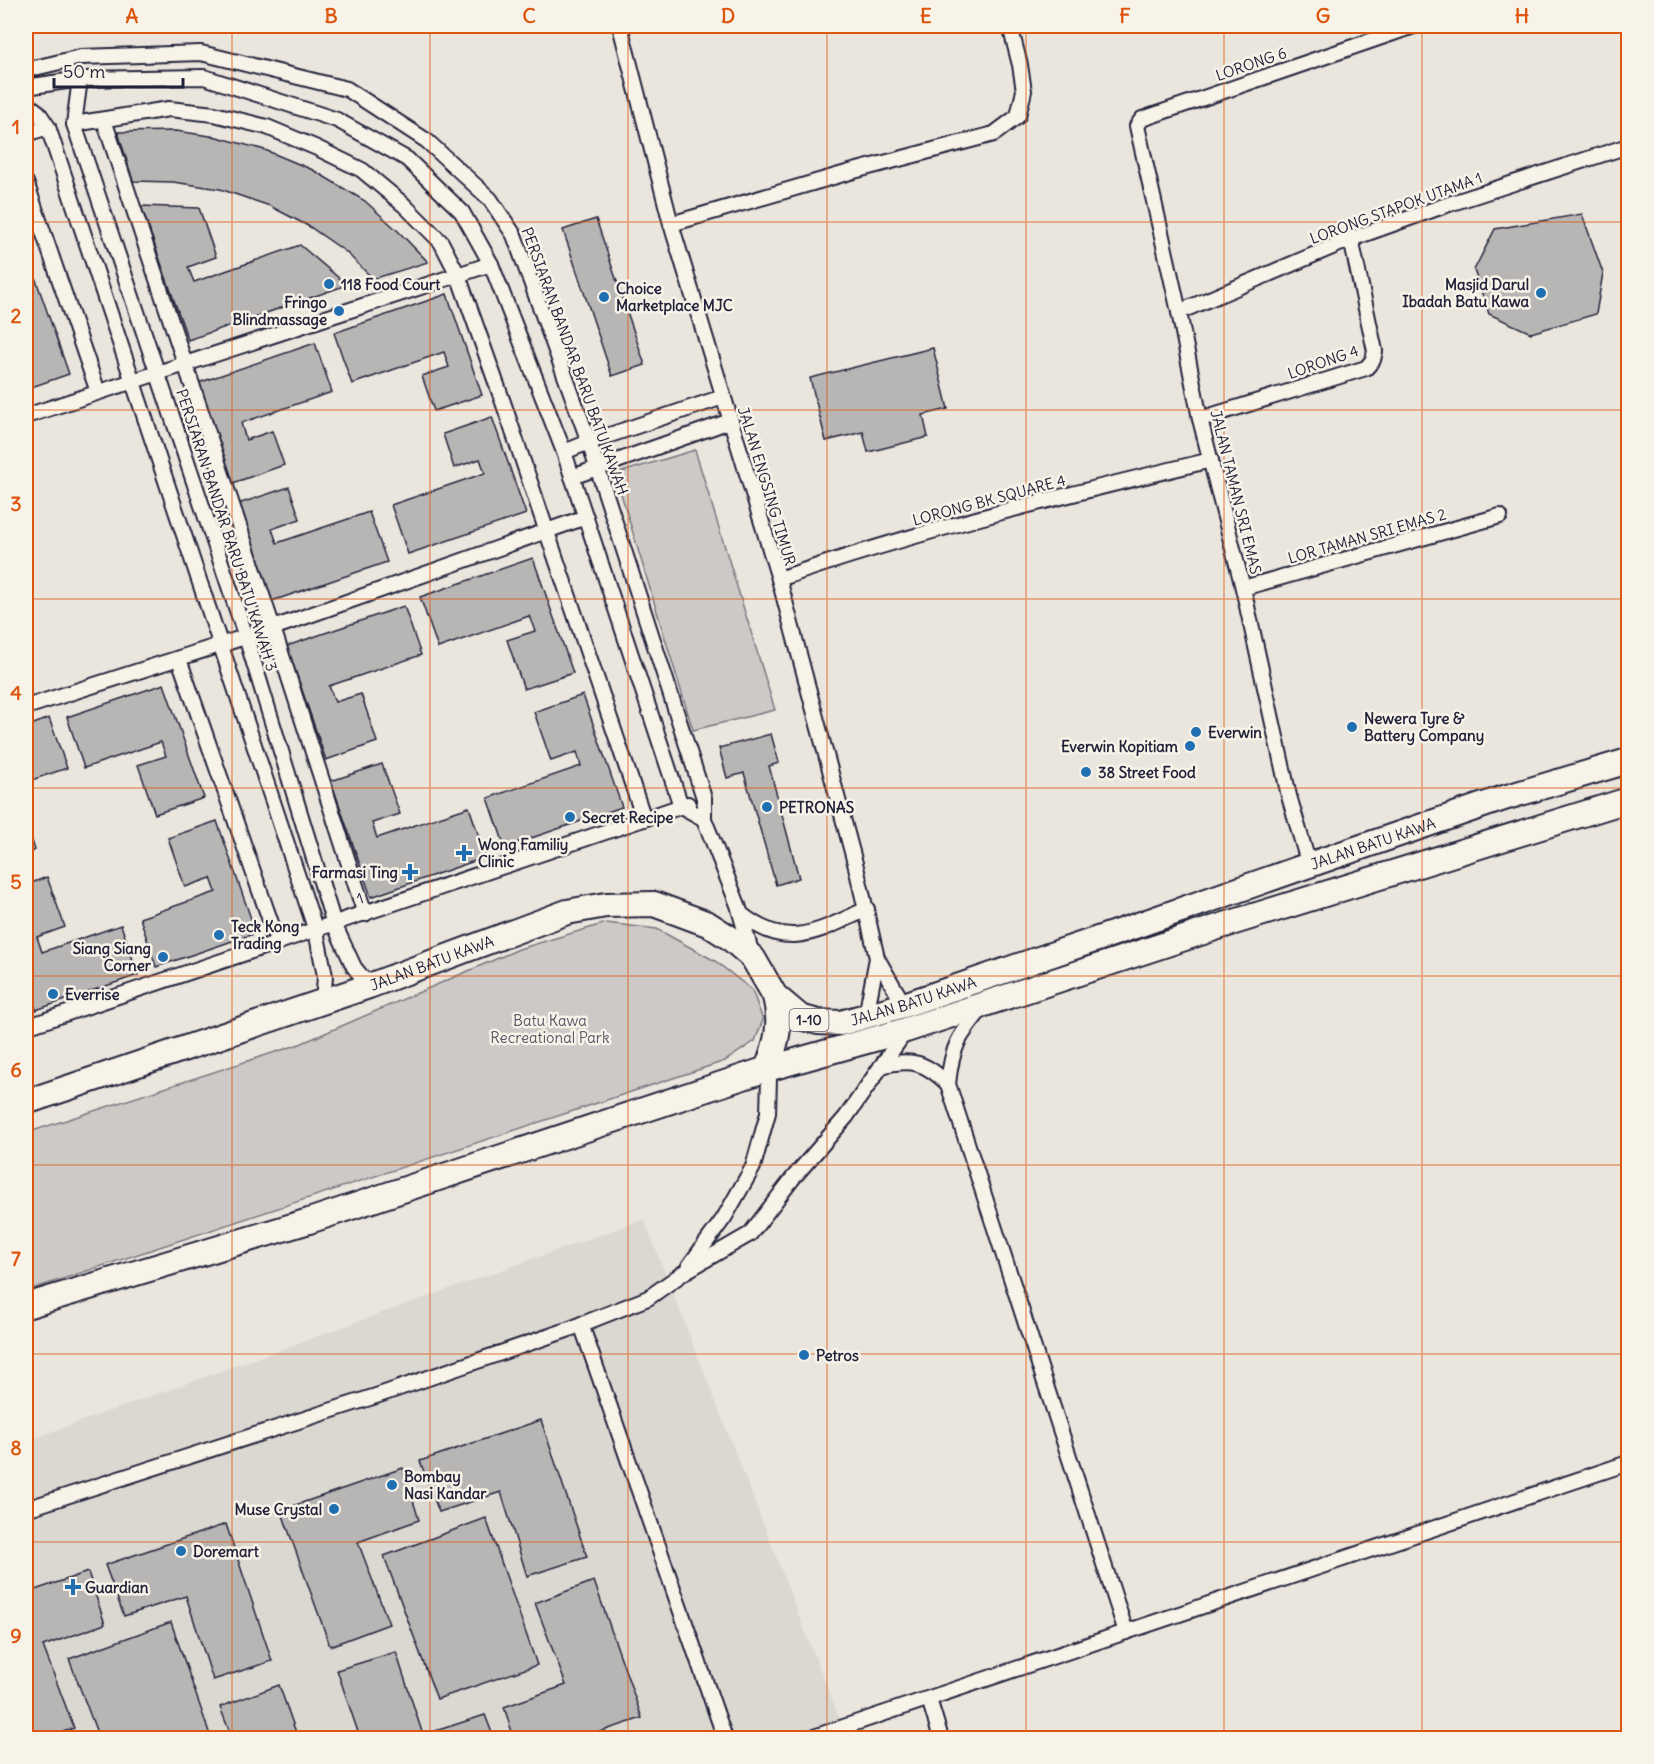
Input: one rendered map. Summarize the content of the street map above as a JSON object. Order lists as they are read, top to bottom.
{
  "streets": {
    "highway": ["JALAN BATU KAWA", "1-10"],
    "street": [
      "LORONG 6",
      "LORONG STAPOK UTAMA 1",
      "PERSIARAN BANDAR BARU BATU KAWAH",
      "LORONG 4",
      "JALAN ENGSING TIMUR",
      "JALAN TAMAN SRI EMAS",
      "LORONG BK SQUARE 4",
      "PERSIARAN BANDAR BARU BATU KAWAH 3",
      "LOR TAMAN SRI EMAS 2",
      "1"
    ]
  },
  "crossings": [
    ["LORONG 6", "JALAN TAMAN SRI EMAS"],
    ["LORONG STAPOK UTAMA 1", "LORONG 4"],
    ["LORONG STAPOK UTAMA 1", "JALAN TAMAN SRI EMAS"],
    ["PERSIARAN BANDAR BARU BATU KAWAH", "JALAN BATU KAWA"],
    ["PERSIARAN BANDAR BARU BATU KAWAH", "1"],
    ["LORONG 4", "JALAN TAMAN SRI EMAS"],
    ["JALAN ENGSING TIMUR", "LORONG BK SQUARE 4"],
    ["JALAN ENGSING TIMUR", "JALAN BATU KAWA"],
    ["JALAN TAMAN SRI EMAS", "LORONG BK SQUARE 4"],
    ["JALAN TAMAN SRI EMAS", "LOR TAMAN SRI EMAS 2"],
    ["JALAN TAMAN SRI EMAS", "JALAN BATU KAWA"],
    ["PERSIARAN BANDAR BARU BATU KAWAH 3", "JALAN BATU KAWA"],
    ["PERSIARAN BANDAR BARU BATU KAWAH 3", "1"]
  ],
  "parks": ["Batu Kawa Recreational Park"],
  "places": {
    "other": [
      "118 Food Court",
      "Masjid Darul Ibadah Batu Kawa",
      "Choice Marketplace MJC",
      "Fringo Blindmassage",
      "Newera Tyre & Battery Company",
      "Everwin",
      "Everwin Kopitiam",
      "38 Street Food",
      "PETRONAS",
      "Secret Recipe",
      "Teck Kong Trading",
      "Siang Siang Corner",
      "Everrise",
      "Petros",
      "Bombay Nasi Kandar",
      "Muse Crystal",
      "Doremart"
    ],
    "health": ["Wong Familiy Clinic", "Farmasi Ting", "Guardian"]
  },
  "scale_bar": "50 m",
  "grid": {
    "columns": [
      "A",
      "B",
      "C",
      "D",
      "E",
      "F",
      "G",
      "H"
    ],
    "rows": [
      "1",
      "2",
      "3",
      "4",
      "5",
      "6",
      "7",
      "8",
      "9"
    ]
  }
}
